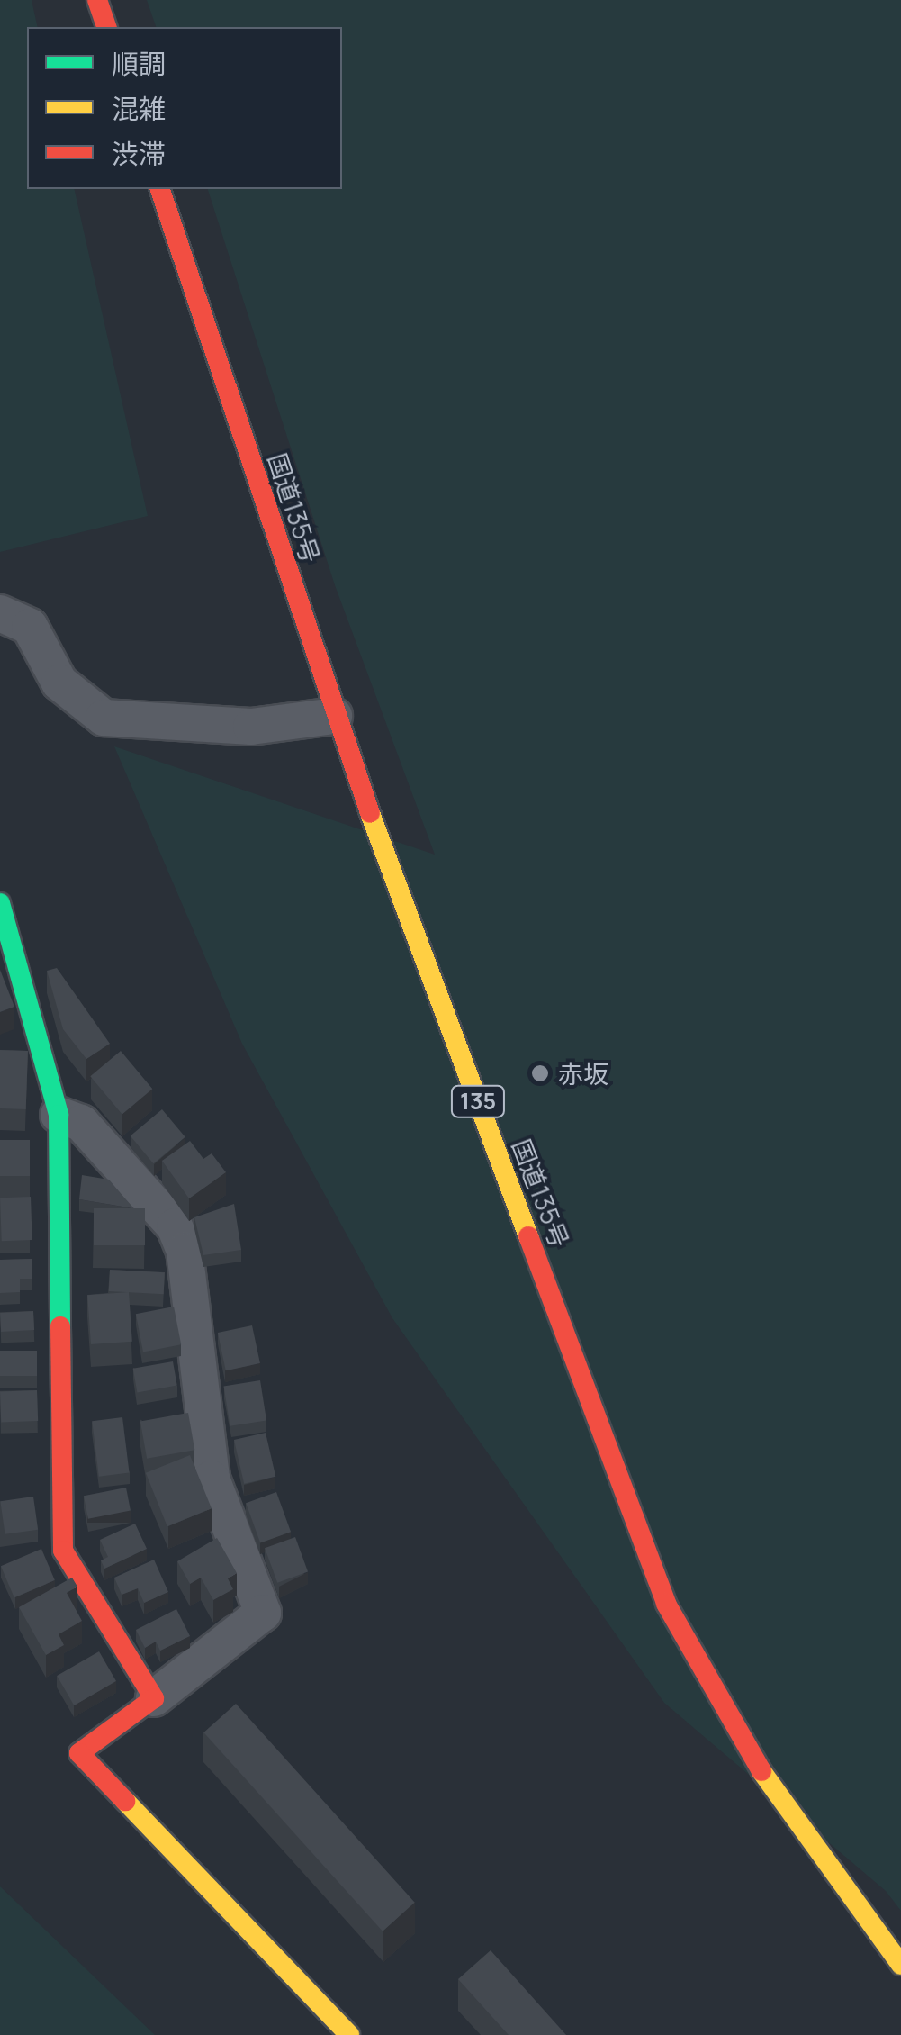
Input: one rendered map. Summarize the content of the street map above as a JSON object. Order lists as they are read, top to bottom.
{
  "streets": {
    "main road": ["国道135号", "135"]
  },
  "places": ["赤坂"],
  "legend": ["順調", "混雑", "渋滞"]
}
